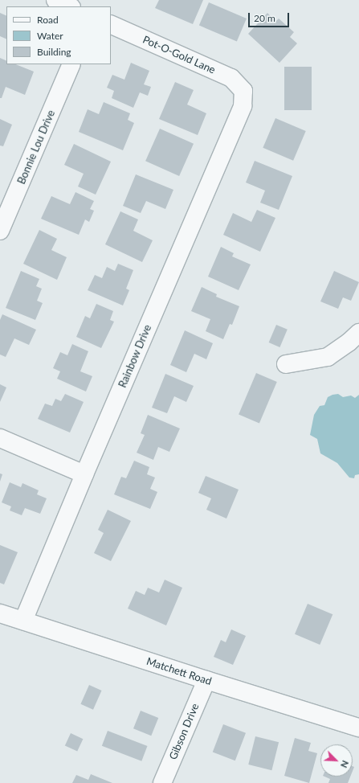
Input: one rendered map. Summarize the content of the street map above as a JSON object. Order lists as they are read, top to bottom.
{
  "streets": {
    "street": [
      "Pot-O-Gold Lane",
      "Bonnie Lou Drive",
      "Rainbow Drive",
      "Matchett Road",
      "Gibson Drive"
    ]
  },
  "crossings": [
    ["Pot-O-Gold Lane", "Rainbow Drive"],
    ["Rainbow Drive", "Matchett Road"],
    ["Matchett Road", "Gibson Drive"]
  ],
  "legend": ["Road", "Water", "Building"],
  "scale_bar": "20 m",
  "north": "bottom right"
}
